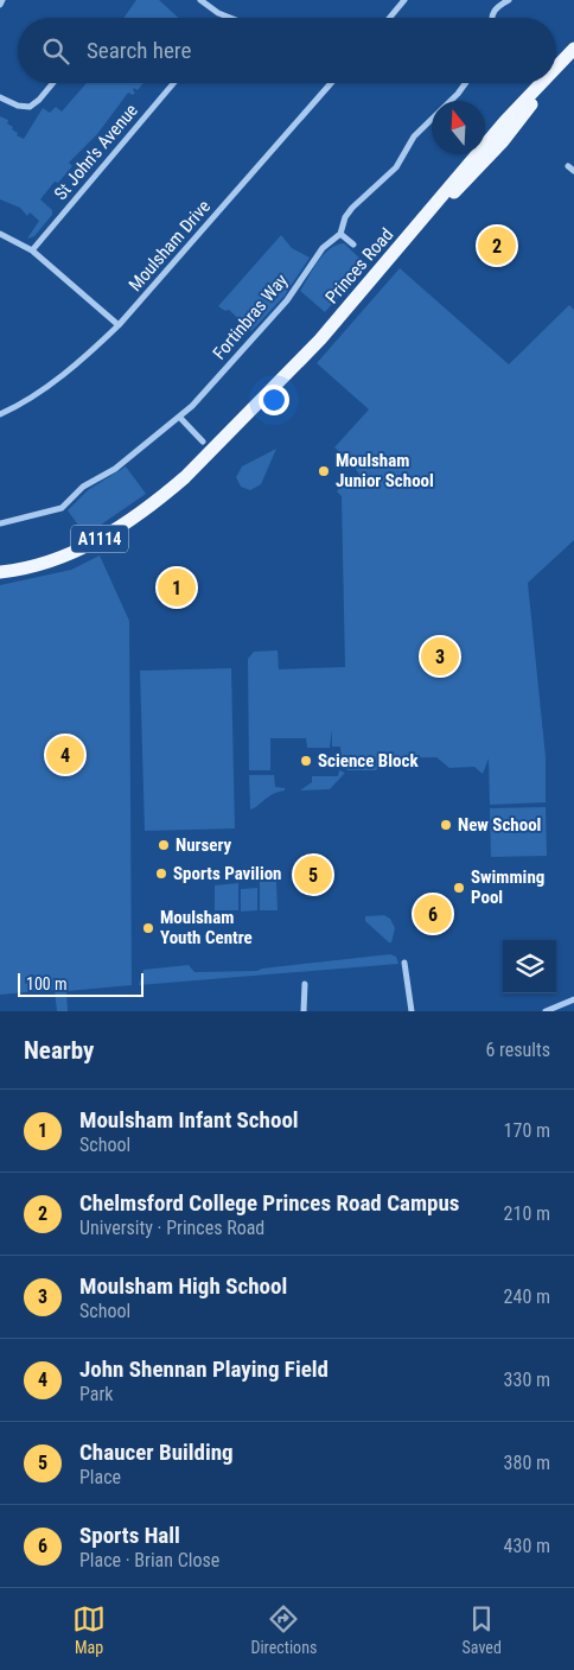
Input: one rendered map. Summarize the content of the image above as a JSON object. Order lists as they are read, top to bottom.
{
  "streets": {
    "main road": ["Princes Road", "A1114"],
    "street": ["St John's Avenue", "Moulsham Drive", "Fortinbras Way"]
  },
  "places": [
    "Moulsham Junior School",
    "Science Block",
    "New School",
    "Nursery",
    "Sports Pavilion",
    "Swimming Pool",
    "Moulsham Youth Centre"
  ],
  "scale_bar": "100 m",
  "north": "top",
  "page": {
    "search": "Search here",
    "pins": [
      "2",
      "1",
      "3",
      "4",
      "5",
      "6"
    ],
    "scale": "100 m",
    "heading": ["Nearby", "6 results"],
    "list": [
      {
        "mark": "1",
        "name": "Moulsham Infant School",
        "note": "School",
        "value": "170 m"
      },
      {
        "mark": "2",
        "name": "Chelmsford College Princes Road Campus",
        "note": "University · Princes Road",
        "value": "210 m"
      },
      {
        "mark": "3",
        "name": "Moulsham High School",
        "note": "School",
        "value": "240 m"
      },
      {
        "mark": "4",
        "name": "John Shennan Playing Field",
        "note": "Park",
        "value": "330 m"
      },
      {
        "mark": "5",
        "name": "Chaucer Building",
        "note": "Place",
        "value": "380 m"
      },
      {
        "mark": "6",
        "name": "Sports Hall",
        "note": "Place · Brian Close",
        "value": "430 m"
      }
    ],
    "nav": ["Map", "Directions", "Saved"]
  }
}
